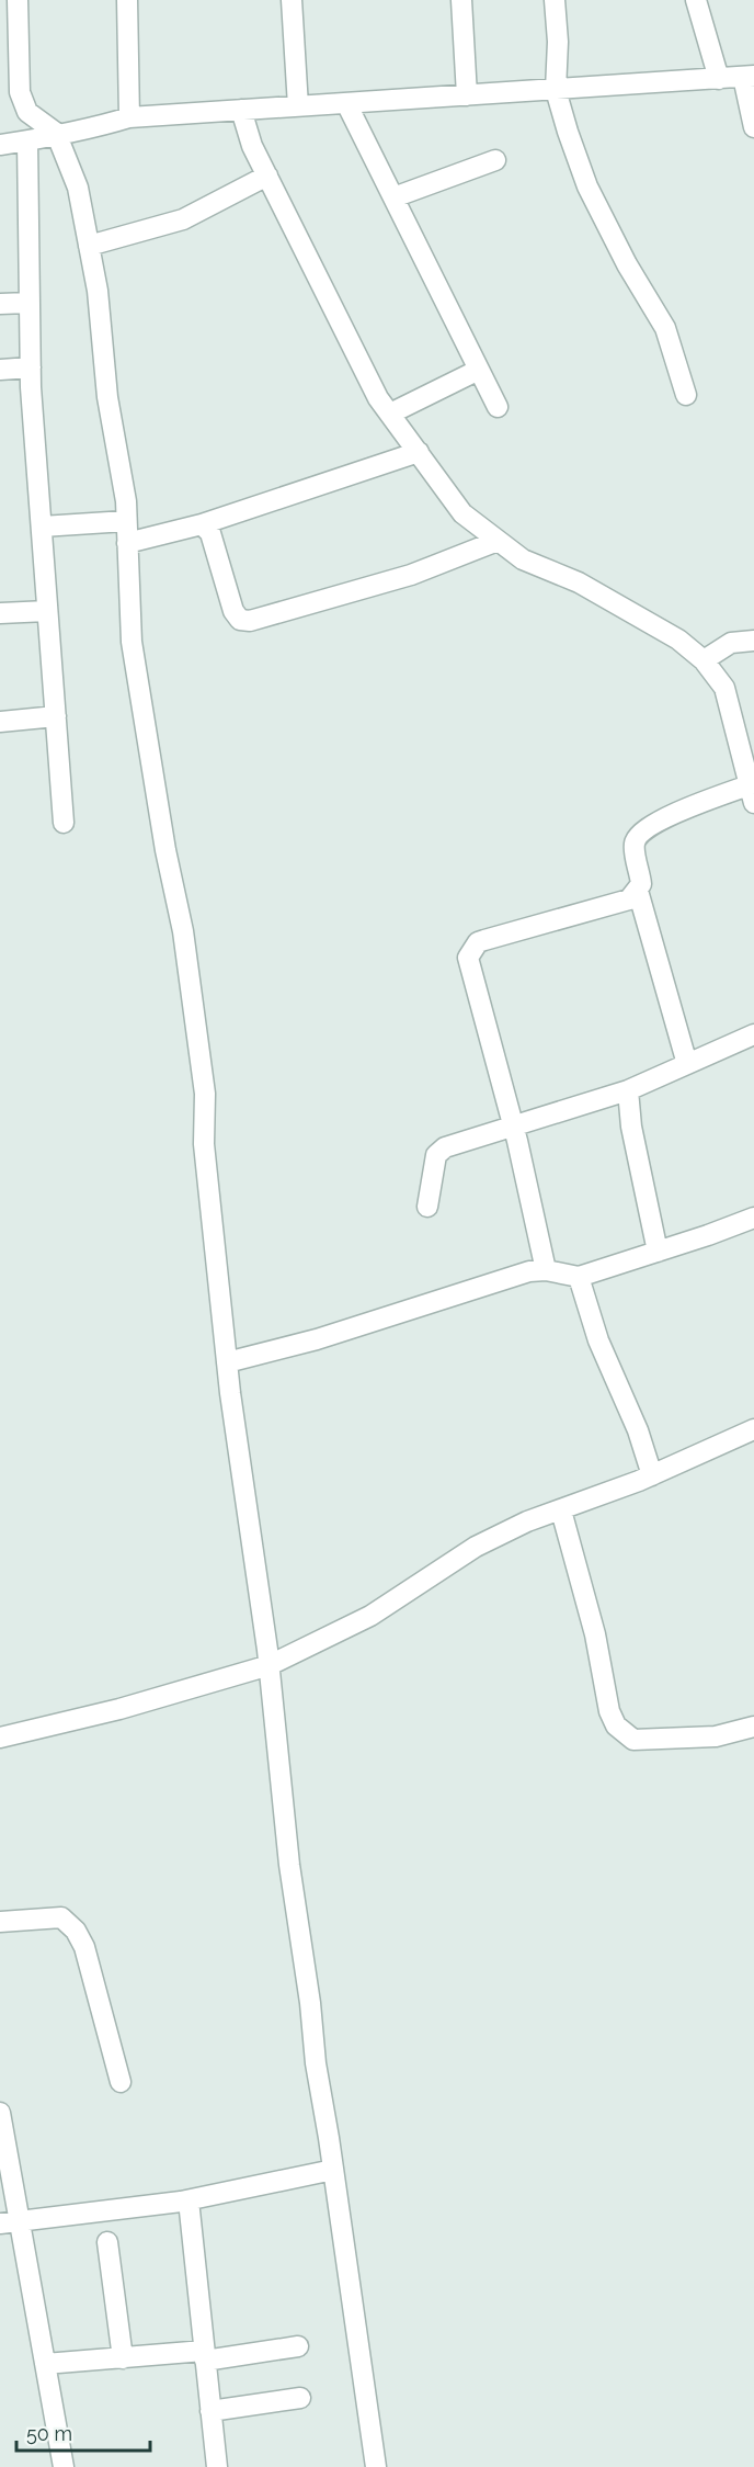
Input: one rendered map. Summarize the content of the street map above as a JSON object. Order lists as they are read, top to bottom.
{
  "scale_bar": "50 m"
}
